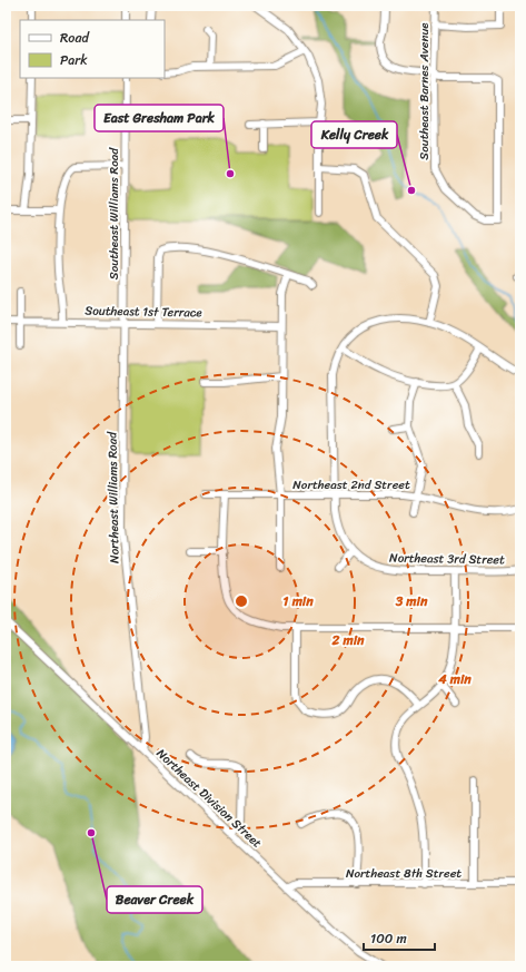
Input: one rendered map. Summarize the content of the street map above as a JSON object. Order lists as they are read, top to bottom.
{
  "streets": {
    "street": [
      "Southeast Barnes Avenue",
      "Southeast Williams Road",
      "Southeast 1st Terrace",
      "Northeast 2nd Street",
      "Northeast Williams Road",
      "Northeast 3rd Street",
      "Northeast Division Street",
      "Northeast 8th Street"
    ]
  },
  "crossings": [
    ["Southeast Williams Road", "Southeast 1st Terrace"],
    ["Southeast Williams Road", "Northeast Williams Road"],
    ["Southeast 1st Terrace", "Northeast Williams Road"],
    ["Northeast 2nd Street", "Northeast 3rd Street"],
    ["Northeast Williams Road", "Northeast Division Street"],
    ["Northeast Division Street", "Northeast 8th Street"]
  ],
  "places": ["East Gresham Park", "Kelly Creek", "Beaver Creek"],
  "legend": ["Road", "Park"],
  "scale_bar": "100 m",
  "rings": [
    "1 min",
    "3 min",
    "2 min",
    "4 min"
  ]
}
